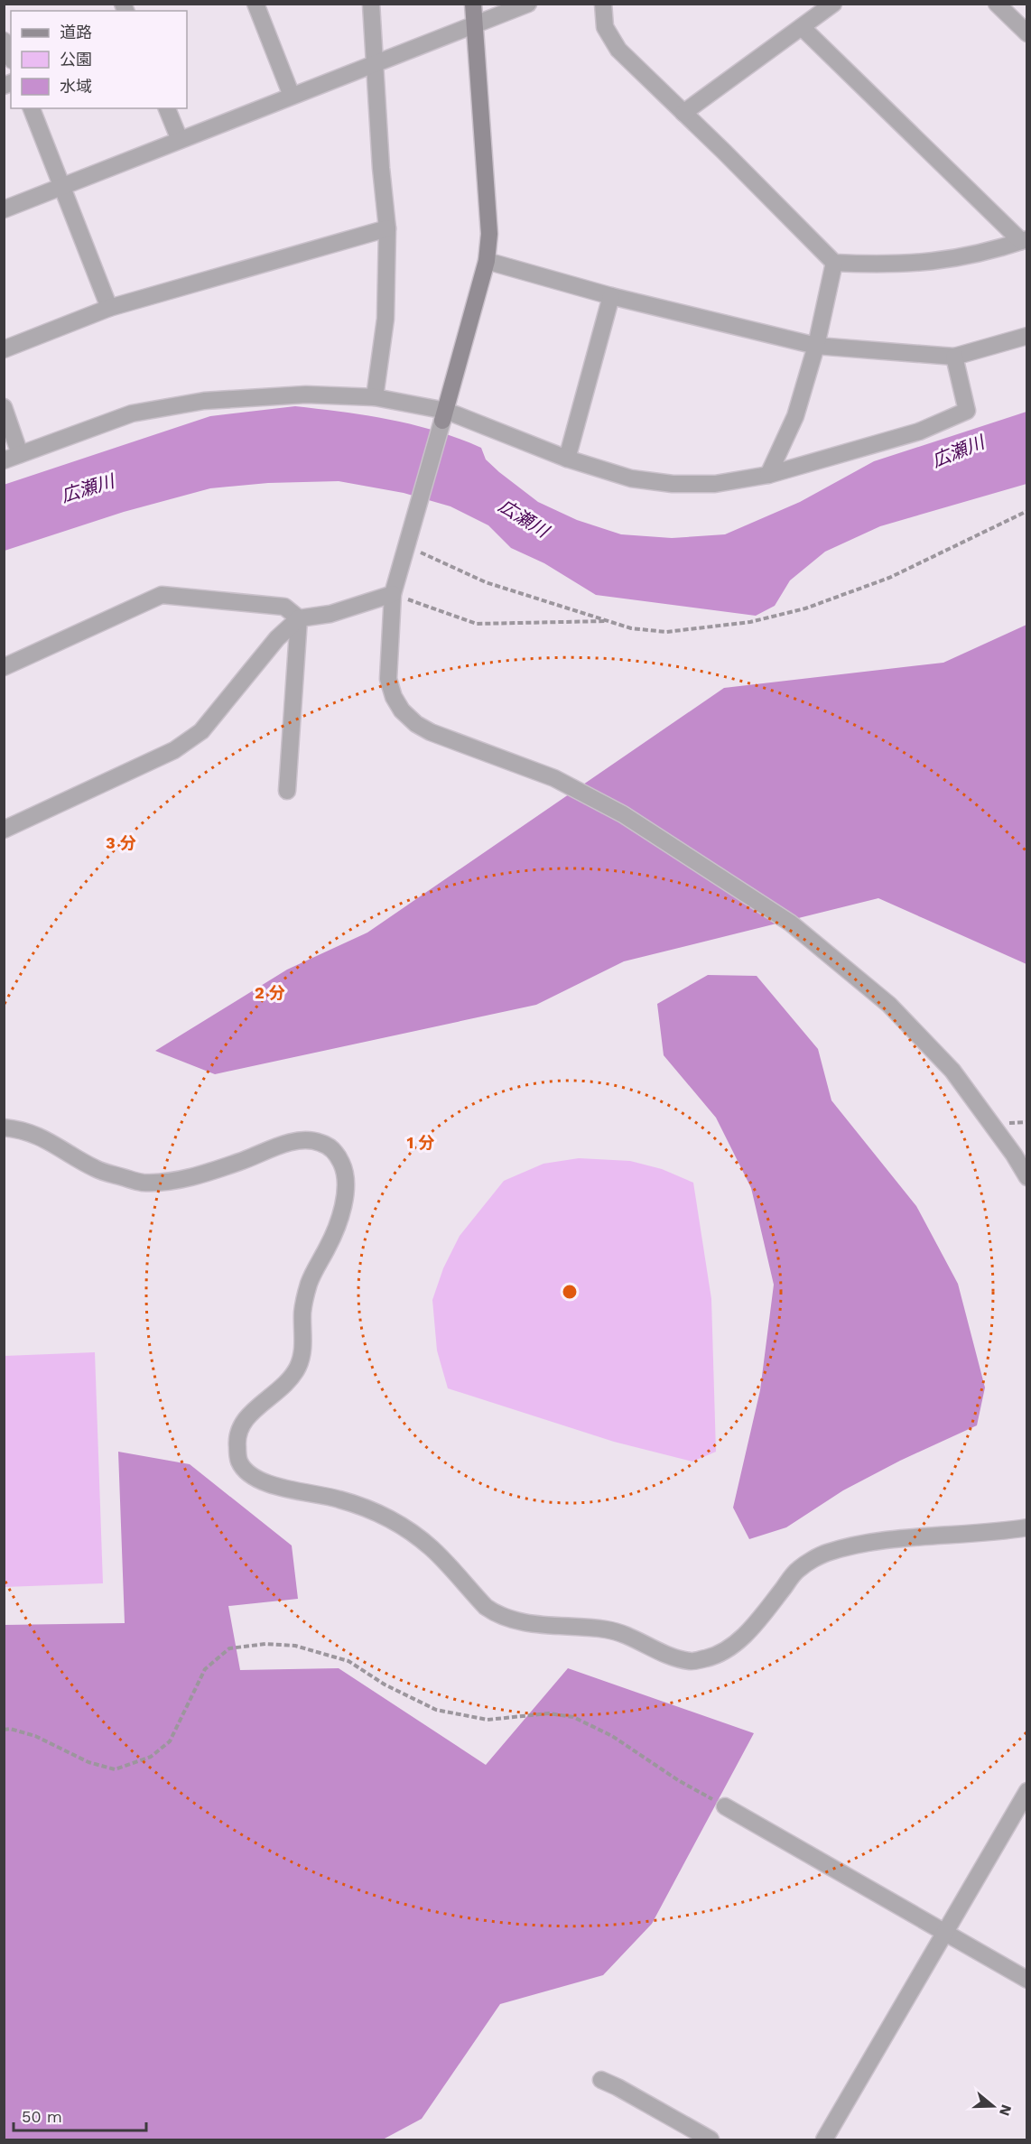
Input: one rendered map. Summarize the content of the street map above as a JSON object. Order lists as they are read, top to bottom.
{
  "water": ["広瀬川"],
  "legend": ["道路", "公園", "水域"],
  "scale_bar": "50 m",
  "north": "right",
  "rings": ["3 分", "2 分", "1 分"]
}
